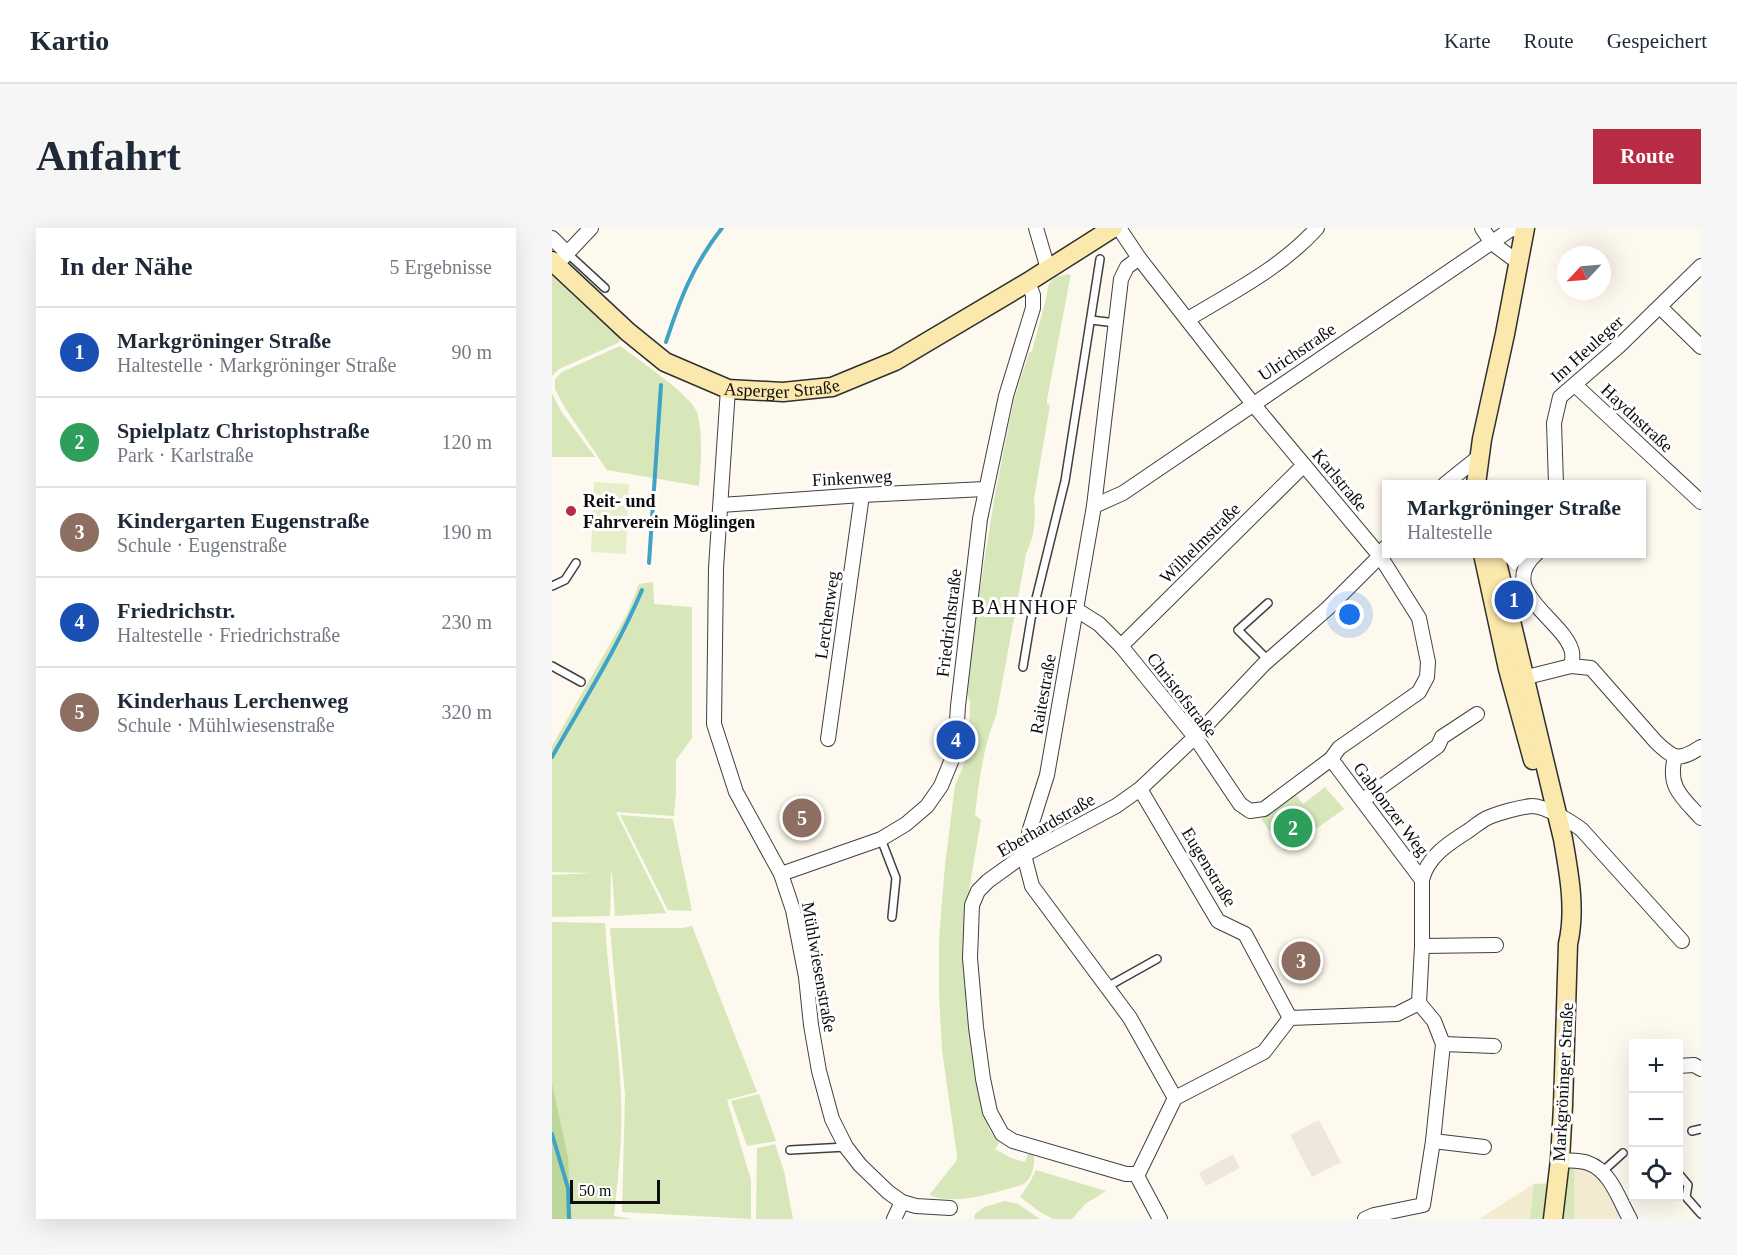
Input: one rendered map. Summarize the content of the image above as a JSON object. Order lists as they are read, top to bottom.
{
  "streets": {
    "street": [
      "Im Heuleger",
      "Ulrichstraße",
      "Asperger Straße",
      "Haydnstraße",
      "Finkenweg",
      "Karlstraße",
      "Wilhelmstraße",
      "Lerchenweg",
      "Friedrichstraße",
      "Raitestraße",
      "Christofstraße",
      "Gablonzer Weg",
      "Eberhardstraße",
      "Eugenstraße",
      "Mühlwiesenstraße",
      "Markgröninger Straße"
    ]
  },
  "crossings": [
    ["Im Heuleger", "Haydnstraße"],
    ["Ulrichstraße", "Karlstraße"],
    ["Ulrichstraße", "Raitestraße"],
    ["Asperger Straße", "Friedrichstraße"],
    ["Asperger Straße", "Mühlwiesenstraße"],
    ["Finkenweg", "Lerchenweg"],
    ["Finkenweg", "Friedrichstraße"],
    ["Finkenweg", "Mühlwiesenstraße"],
    ["Karlstraße", "Wilhelmstraße"],
    ["Karlstraße", "Raitestraße"],
    ["Karlstraße", "Christofstraße"],
    ["Karlstraße", "Gablonzer Weg"],
    ["Wilhelmstraße", "Christofstraße"],
    ["Friedrichstraße", "Mühlwiesenstraße"],
    ["Raitestraße", "Christofstraße"],
    ["Raitestraße", "Eberhardstraße"],
    ["Christofstraße", "Eberhardstraße"],
    ["Eberhardstraße", "Eugenstraße"]
  ],
  "districts": ["BAHNHOF"],
  "places": ["Reit- und Fahrverein Möglingen"],
  "scale_bar": "50 m",
  "north": "bottom left",
  "page": {
    "header": "Kartio",
    "nav": ["Karte", "Route", "Gespeichert"],
    "buttons": "Route",
    "title": "Anfahrt",
    "heading": ["In der Nähe", "5 Ergebnisse"],
    "list": [
      {
        "mark": "1",
        "name": "Markgröninger Straße",
        "note": "Haltestelle · Markgröninger Straße",
        "value": "90 m"
      },
      {
        "mark": "2",
        "name": "Spielplatz Christophstraße",
        "note": "Park · Karlstraße",
        "value": "120 m"
      },
      {
        "mark": "3",
        "name": "Kindergarten Eugenstraße",
        "note": "Schule · Eugenstraße",
        "value": "190 m"
      },
      {
        "mark": "4",
        "name": "Friedrichstr.",
        "note": "Haltestelle · Friedrichstraße",
        "value": "230 m"
      },
      {
        "mark": "5",
        "name": "Kinderhaus Lerchenweg",
        "note": "Schule · Mühlwiesenstraße",
        "value": "320 m"
      }
    ],
    "popup": ["Markgröninger Straße", "Haltestelle"],
    "pins": [
      "1",
      "4",
      "5",
      "2",
      "3"
    ],
    "map_buttons": ["+", "−"],
    "scale": "50 m"
  }
}
